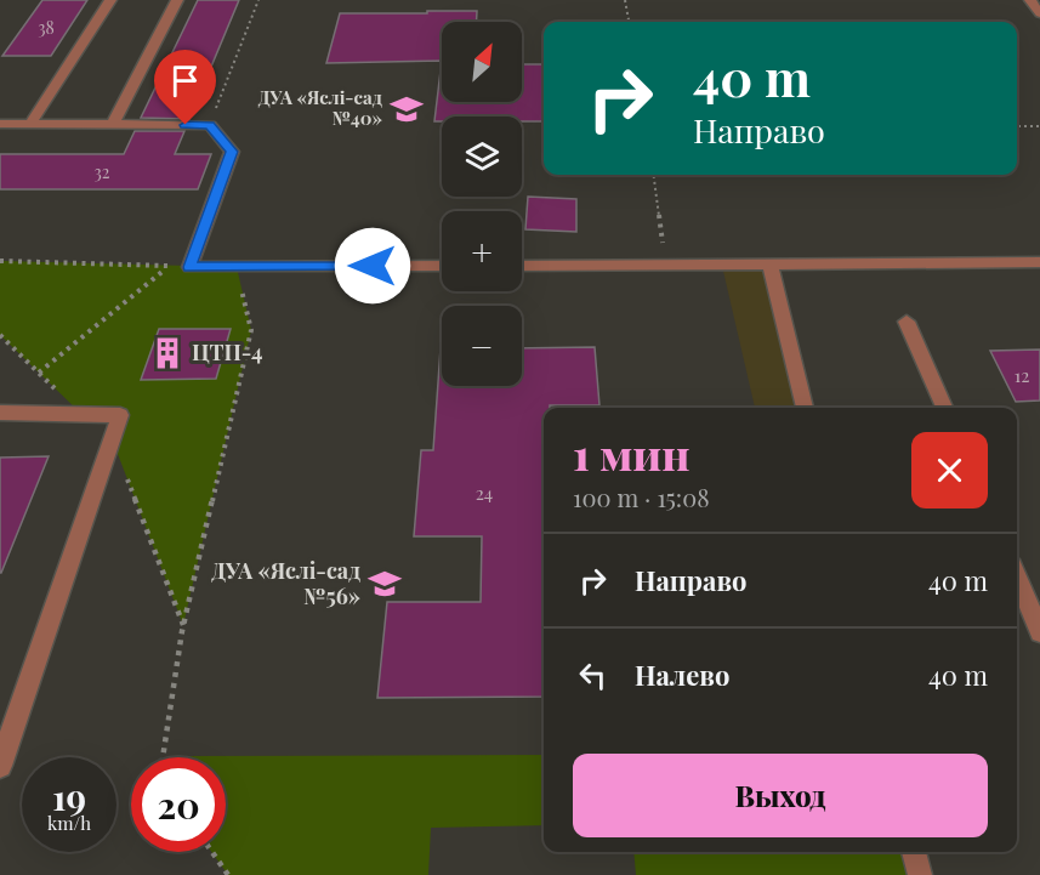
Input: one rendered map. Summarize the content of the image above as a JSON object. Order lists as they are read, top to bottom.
{
  "places": {
    "school or university": ["ДУА «Яслі-сад №40»", "ДУА «Яслі-сад №56»"],
    "building": ["ЦТП-4"]
  },
  "house_numbers": [
    "38",
    "32",
    "12",
    "24"
  ],
  "north": "top right",
  "page": {
    "map_buttons": ["+", "−"],
    "turn": ["40 m", "Направо"],
    "heading": ["1 мин", "100 m · 15:08"],
    "list": [
      {
        "name": "Направо",
        "value": "40 m"
      },
      {
        "name": "Налево",
        "value": "40 m"
      }
    ],
    "buttons": "Выход",
    "speed": "19 km/h",
    "limit": "20"
  }
}
